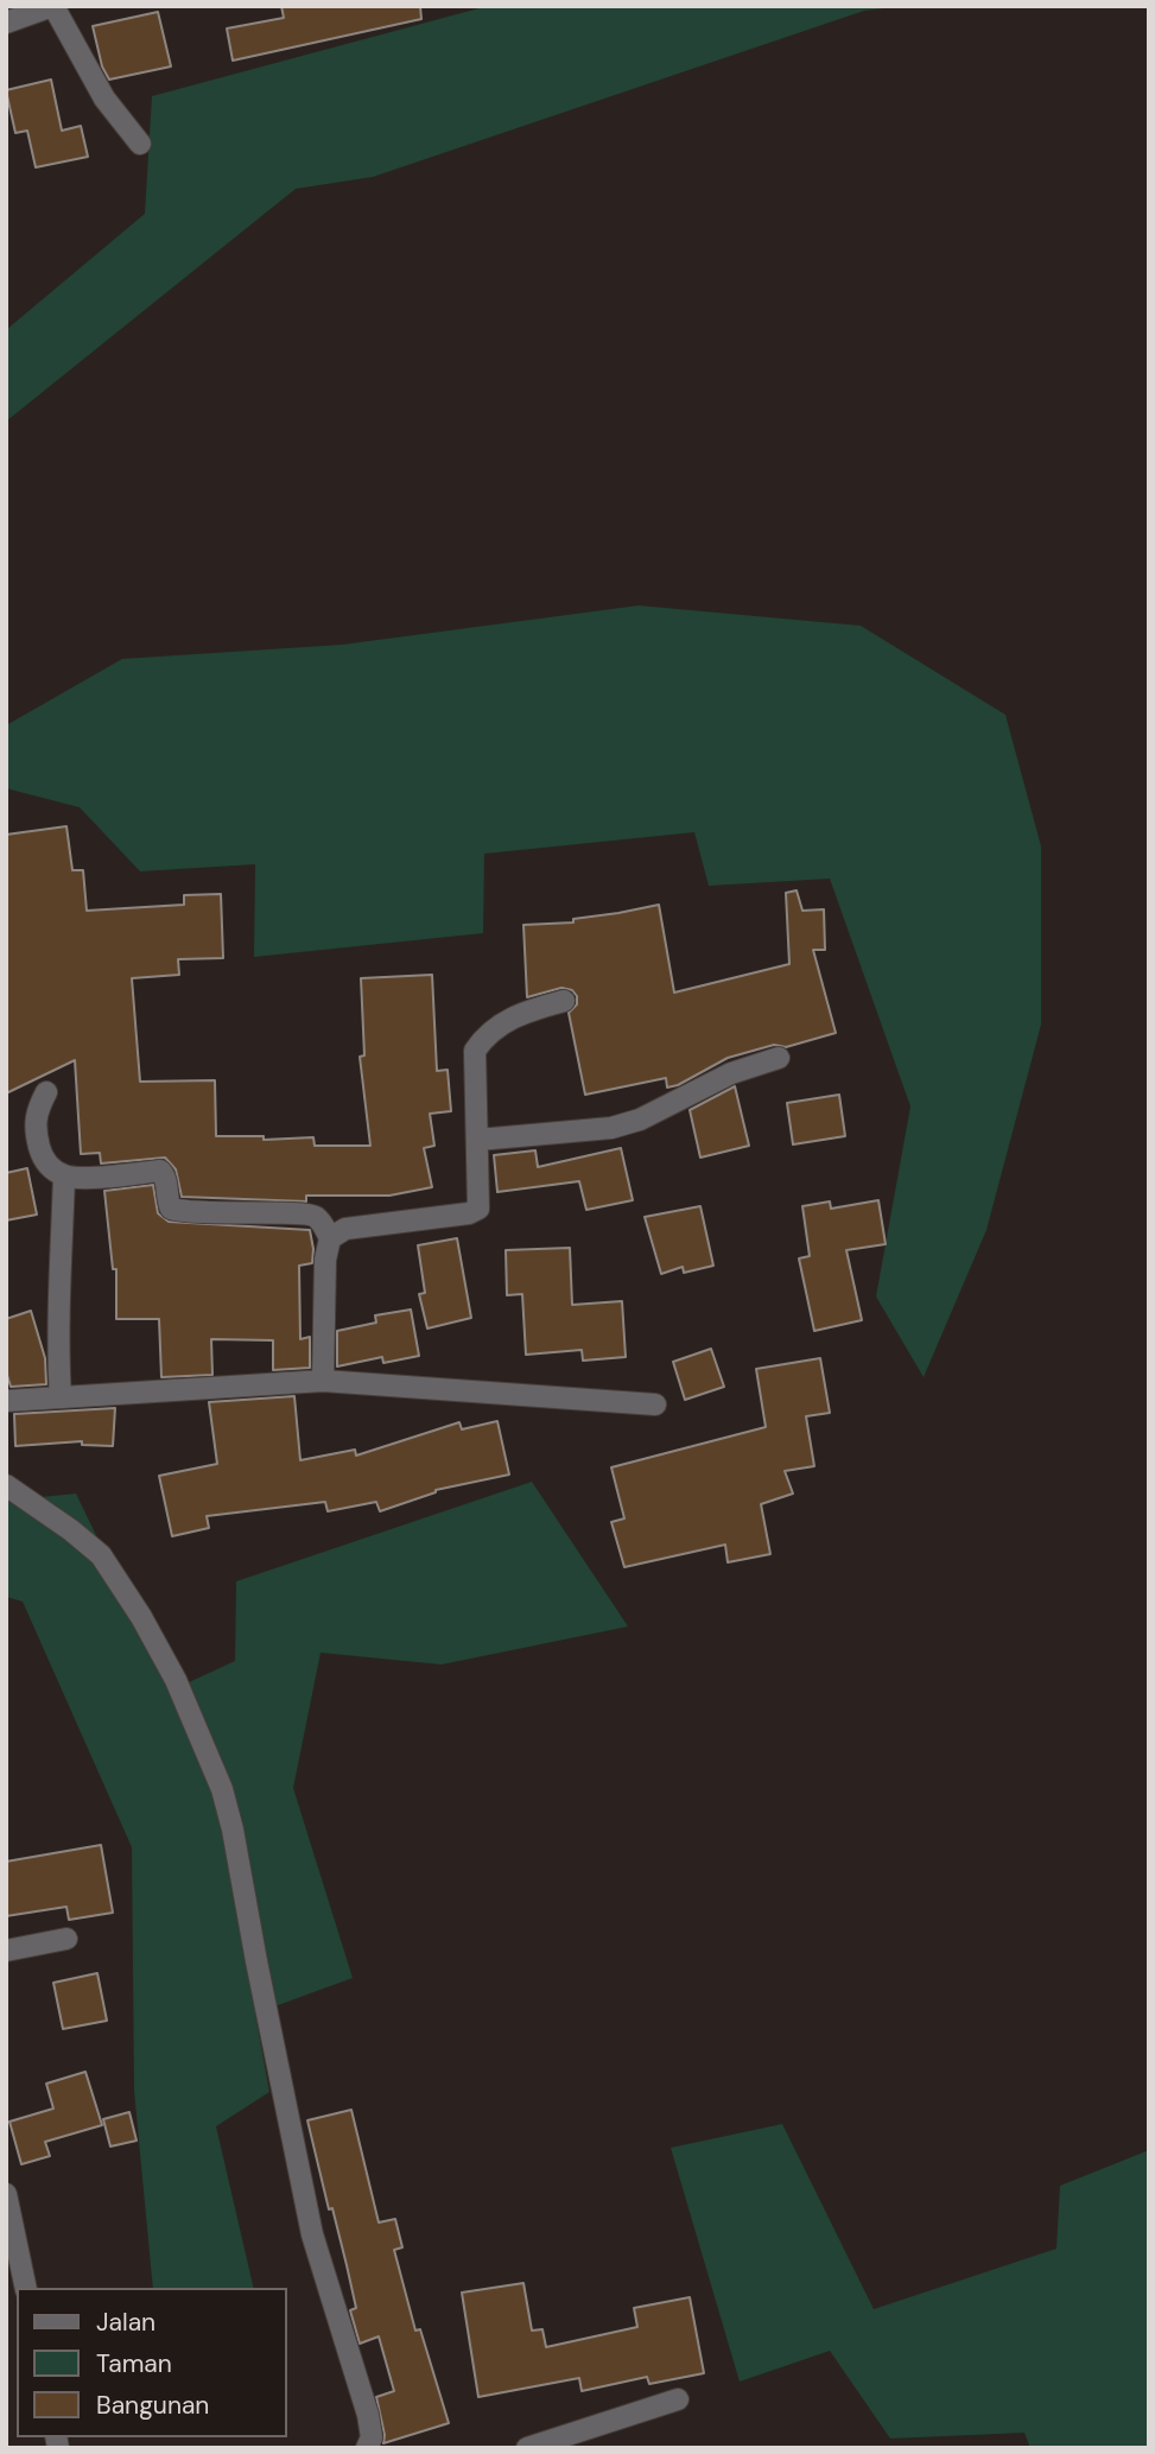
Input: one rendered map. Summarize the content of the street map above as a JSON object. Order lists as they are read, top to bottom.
{
  "legend": ["Jalan", "Taman", "Bangunan"]
}
